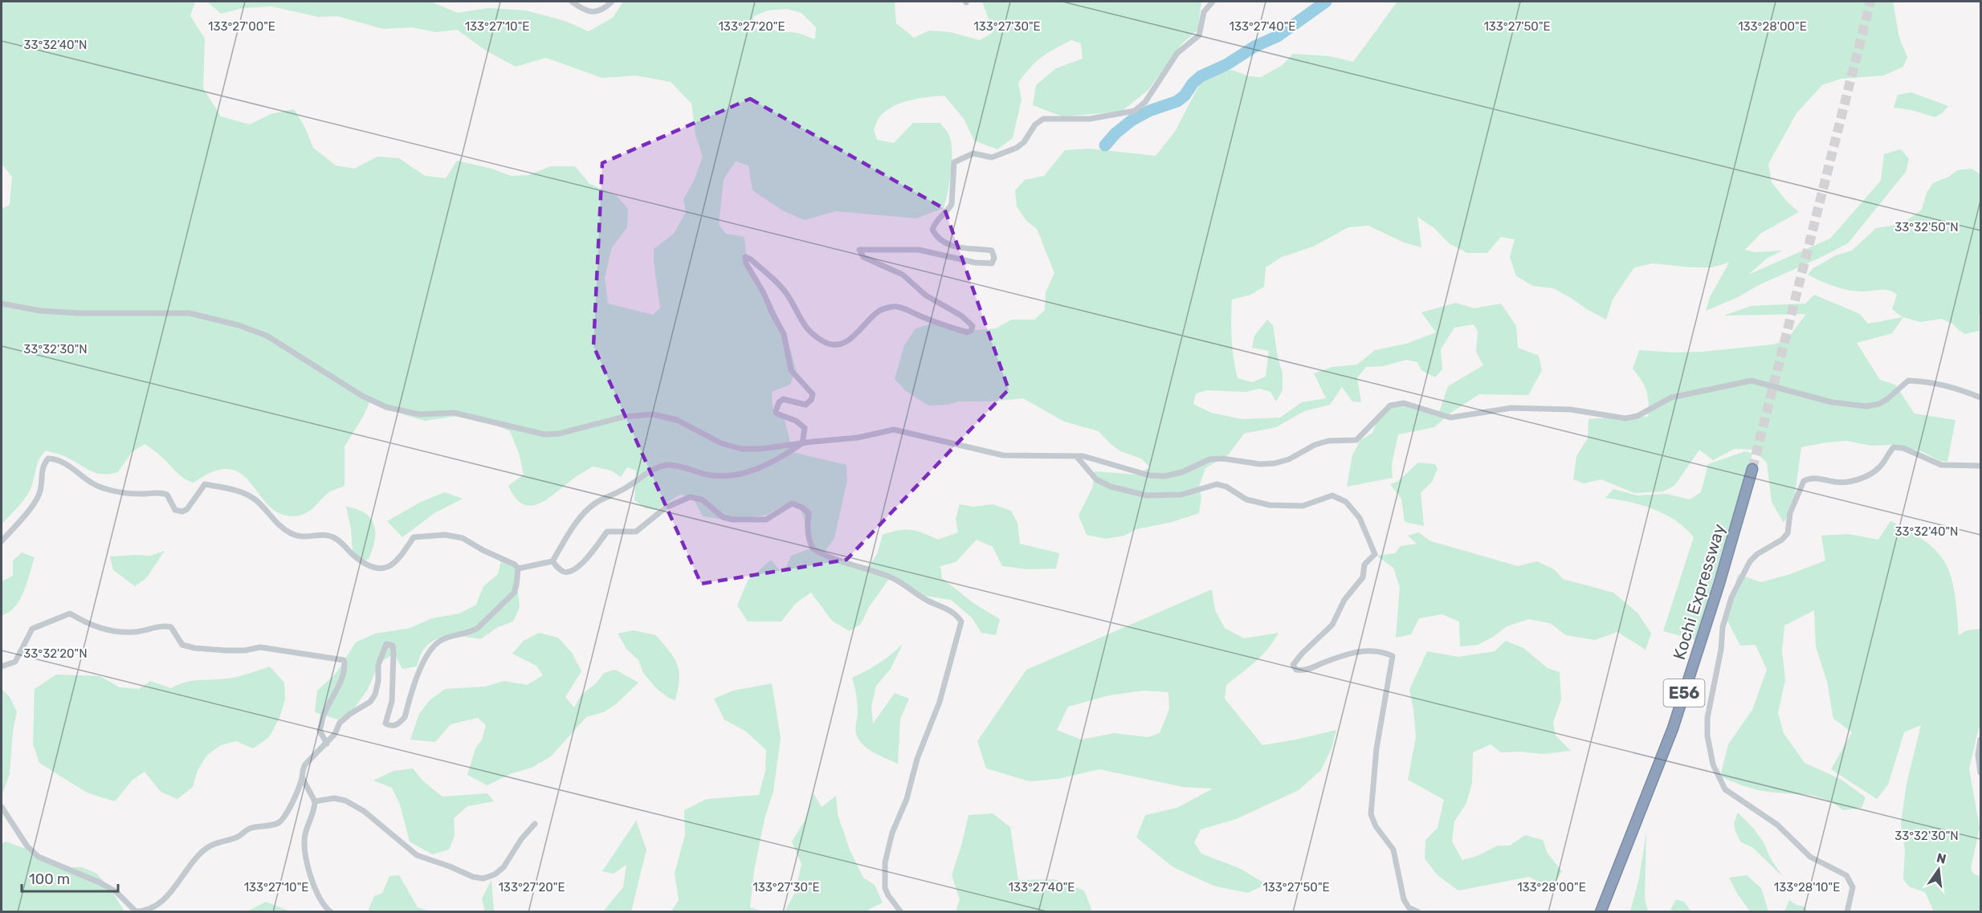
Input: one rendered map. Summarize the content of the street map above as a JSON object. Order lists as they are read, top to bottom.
{
  "streets": {
    "highway": ["Kochi Expressway", "E56"]
  },
  "scale_bar": "100 m",
  "north": "top",
  "coordinates": [
    "133°27'00\"E",
    "133°27'10\"E",
    "133°27'20\"E",
    "133°27'30\"E",
    "133°27'40\"E",
    "133°27'50\"E",
    "133°28'00\"E",
    "33°32'40\"N",
    "33°32'50\"N",
    "33°32'30\"N",
    "33°32'20\"N",
    "133°28'10\"E"
  ]
}
